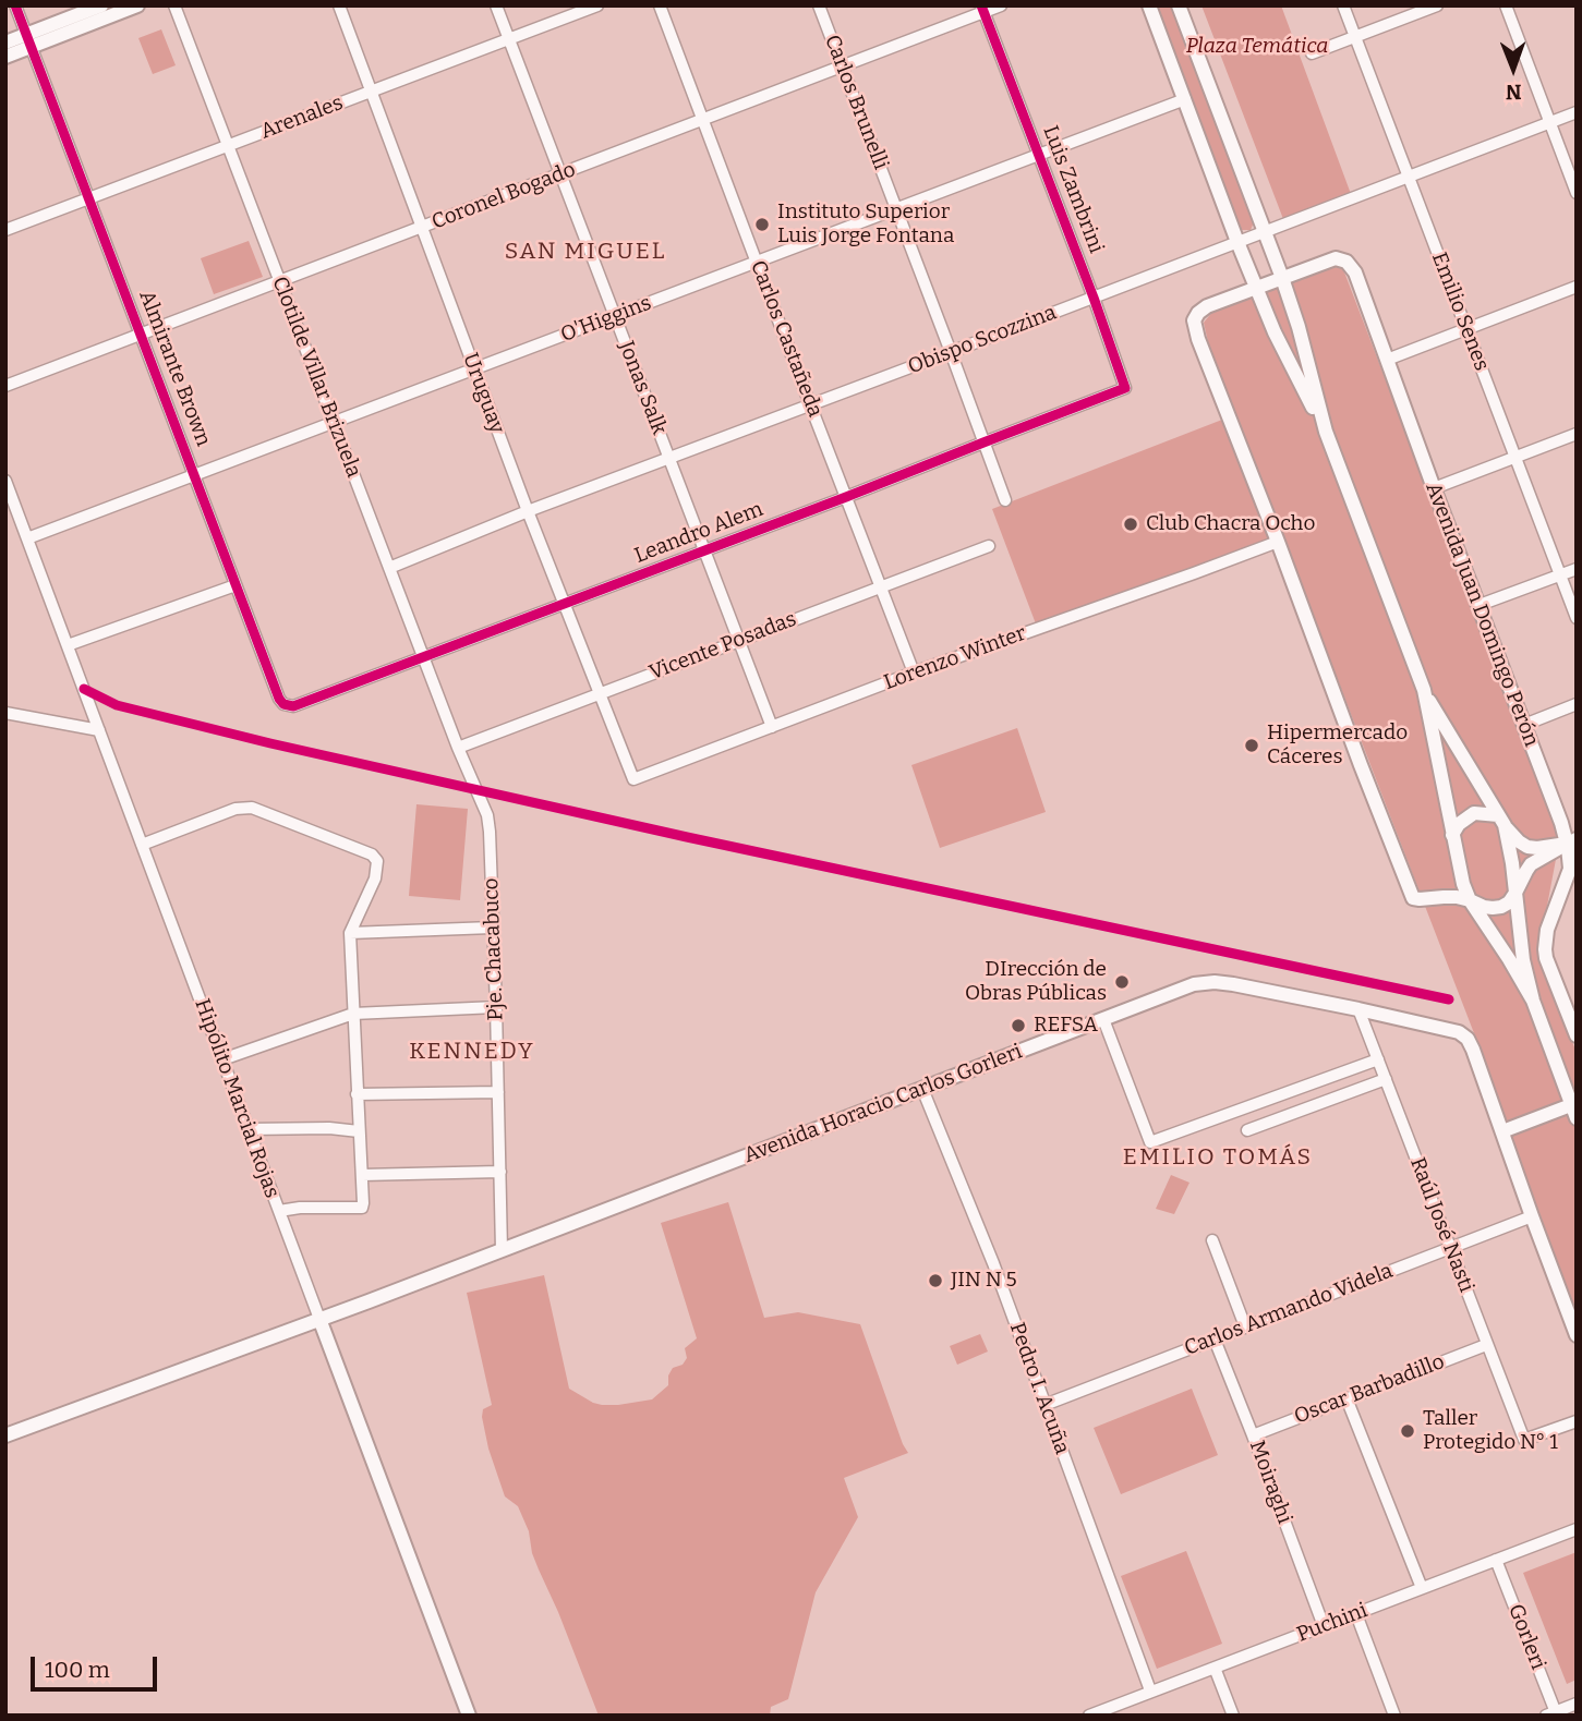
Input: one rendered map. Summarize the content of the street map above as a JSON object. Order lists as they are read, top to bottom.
{
  "streets": {
    "main road": ["Avenida Juan Domingo Perón", "Hipólito Marcial Rojas", "Avenida Horacio Carlos Gorleri"],
    "street": [
      "Carlos Brunelli",
      "Arenales",
      "Luis Zambrini",
      "Coronel Bogado",
      "Emilio Senes",
      "O'Higgins",
      "Carlos Castañeda",
      "Obispo Scozzina",
      "Almirante Brown",
      "Clotilde Villar Brizuela",
      "Jonas Salk",
      "Uruguay",
      "Leandro Alem",
      "Vicente Posadas",
      "Lorenzo Winter",
      "Pje. Chacabuco",
      "Raúl José Nasti",
      "Carlos Armando Videla",
      "Pedro I. Acuña",
      "Oscar Barbadillo",
      "Moiraghi",
      "Puchini",
      "Gorleri"
    ]
  },
  "crossings": [
    ["Carlos Brunelli", "Coronel Bogado"],
    ["Carlos Brunelli", "O'Higgins"],
    ["Carlos Brunelli", "Obispo Scozzina"],
    ["Carlos Brunelli", "Leandro Alem"],
    ["Arenales", "Almirante Brown"],
    ["Arenales", "Clotilde Villar Brizuela"],
    ["Arenales", "Jonas Salk"],
    ["Arenales", "Uruguay"],
    ["Luis Zambrini", "Coronel Bogado"],
    ["Luis Zambrini", "O'Higgins"],
    ["Luis Zambrini", "Obispo Scozzina"],
    ["Luis Zambrini", "Leandro Alem"],
    ["Coronel Bogado", "Carlos Castañeda"],
    ["Coronel Bogado", "Almirante Brown"],
    ["Coronel Bogado", "Clotilde Villar Brizuela"],
    ["Coronel Bogado", "Jonas Salk"],
    ["Coronel Bogado", "Uruguay"],
    ["Emilio Senes", "Obispo Scozzina"],
    ["O'Higgins", "Carlos Castañeda"],
    ["O'Higgins", "Almirante Brown"],
    ["O'Higgins", "Clotilde Villar Brizuela"],
    ["O'Higgins", "Jonas Salk"],
    ["O'Higgins", "Uruguay"],
    ["O'Higgins", "Hipólito Marcial Rojas"],
    ["Carlos Castañeda", "Obispo Scozzina"],
    ["Carlos Castañeda", "Leandro Alem"],
    ["Carlos Castañeda", "Vicente Posadas"],
    ["Carlos Castañeda", "Lorenzo Winter"],
    ["Obispo Scozzina", "Clotilde Villar Brizuela"],
    ["Obispo Scozzina", "Jonas Salk"],
    ["Obispo Scozzina", "Uruguay"],
    ["Almirante Brown", "Leandro Alem"],
    ["Clotilde Villar Brizuela", "Leandro Alem"],
    ["Clotilde Villar Brizuela", "Vicente Posadas"],
    ["Clotilde Villar Brizuela", "Pje. Chacabuco"],
    ["Jonas Salk", "Leandro Alem"],
    ["Jonas Salk", "Vicente Posadas"],
    ["Jonas Salk", "Lorenzo Winter"],
    ["Uruguay", "Leandro Alem"],
    ["Uruguay", "Vicente Posadas"],
    ["Uruguay", "Lorenzo Winter"],
    ["Vicente Posadas", "Pje. Chacabuco"],
    ["Pje. Chacabuco", "Avenida Horacio Carlos Gorleri"],
    ["Hipólito Marcial Rojas", "Avenida Horacio Carlos Gorleri"],
    ["Avenida Horacio Carlos Gorleri", "Raúl José Nasti"],
    ["Avenida Horacio Carlos Gorleri", "Pedro I. Acuña"],
    ["Raúl José Nasti", "Carlos Armando Videla"],
    ["Raúl José Nasti", "Oscar Barbadillo"],
    ["Carlos Armando Videla", "Pedro I. Acuña"],
    ["Carlos Armando Videla", "Moiraghi"],
    ["Pedro I. Acuña", "Puchini"],
    ["Oscar Barbadillo", "Moiraghi"],
    ["Moiraghi", "Puchini"],
    ["Puchini", "Gorleri"]
  ],
  "districts": ["SAN MIGUEL", "KENNEDY", "EMILIO TOMÁS"],
  "parks": ["Plaza Temática"],
  "places": [
    "Instituto Superior Luis Jorge Fontana",
    "Club Chacra Ocho",
    "Hipermercado Cáceres",
    "DIrección de Obras Públicas",
    "REFSA",
    "JIN N 5",
    "Taller Protegido N° 1"
  ],
  "scale_bar": "100 m",
  "north": "bottom"
}
